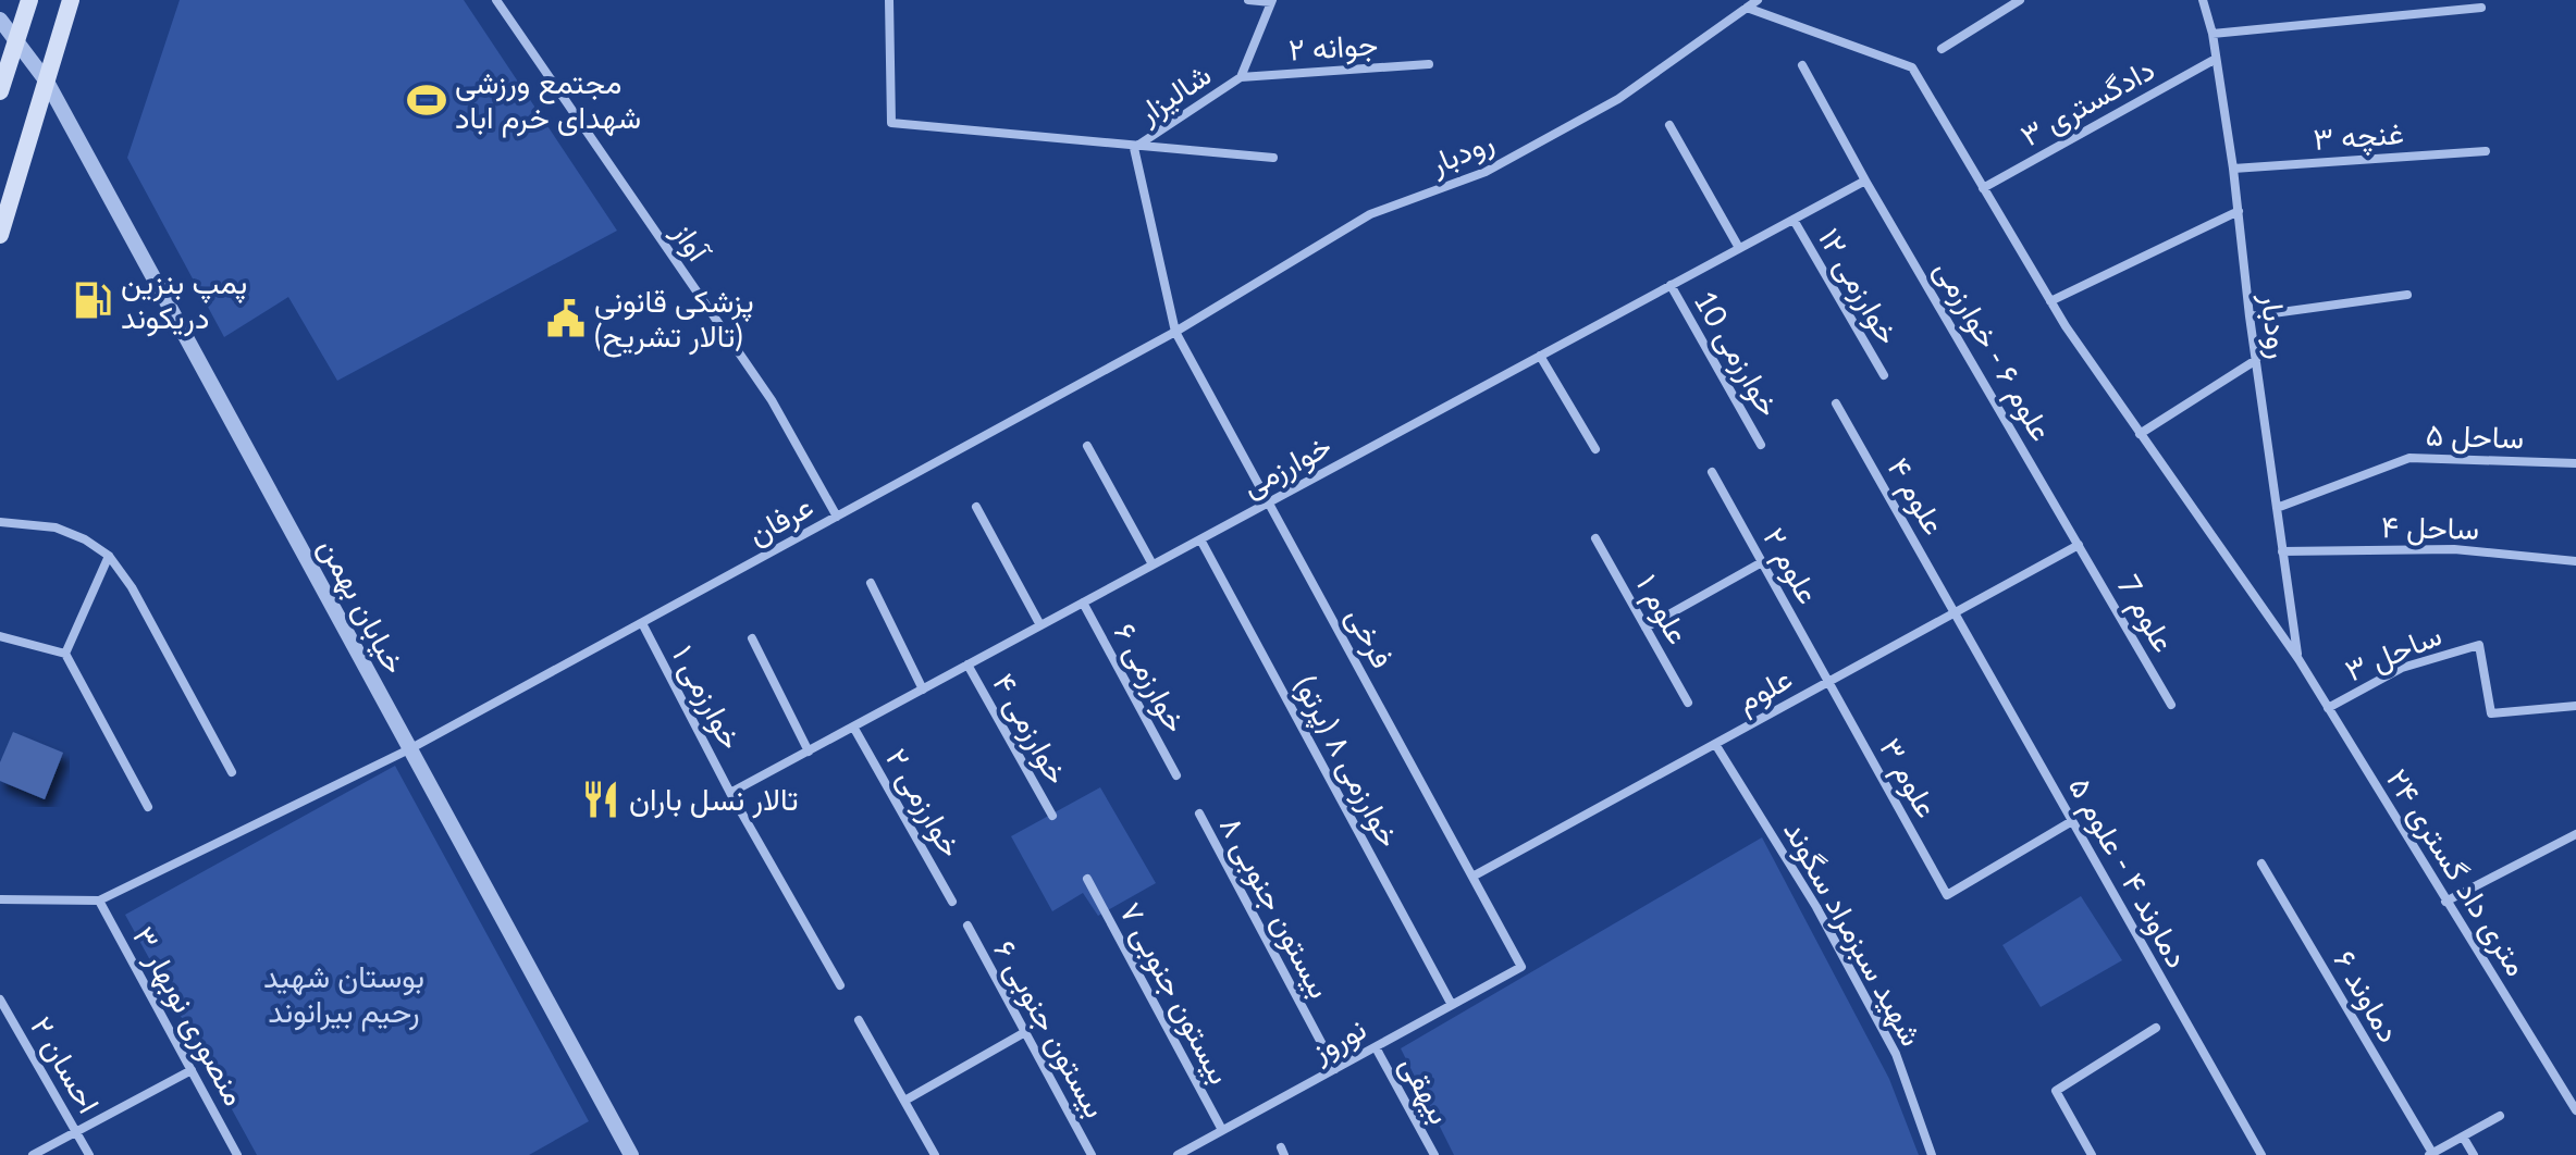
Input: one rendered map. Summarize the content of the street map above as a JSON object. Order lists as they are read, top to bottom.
{
  "streets": {
    "street": [
      "جوانه ۲",
      "شالیزار",
      "دادگستری ۳",
      "غنچه ۳",
      "رودبار",
      "آواز",
      "خوارزمی ۱۲",
      "علوم ۶ - خوارزمی",
      "خوارزمی 10",
      "ساحل ۵",
      "خوارزمی",
      "علوم ۴",
      "عرفان",
      "ساحل ۴",
      "علوم ۲",
      "خیابان بهمن",
      "علوم ۱",
      "علوم 7",
      "فرخی",
      "ساحل ۳",
      "خوارزمی ۶",
      "علوم",
      "خوارزمی ۱",
      "خوارزمی ۴",
      "خوارزمی ۸ (پرتو)",
      "علوم ۳",
      "خوارزمی ۲",
      "دماوند ۴ - علوم ۵",
      "۲۴ متری داد گستری",
      "بیستون جنوبی ۸",
      "شهید سبزمراد سگوند",
      "بیستون جنوبی ۷",
      "دماوند ۶",
      "منصوری نوبهار ۳",
      "بیستون جنوبی ۶",
      "نوروز",
      "احسان ۲",
      "بیهقی"
    ]
  },
  "crossings": [
    ["جوانه ۲", "شالیزار"],
    ["شالیزار", "رودبار"],
    ["شالیزار", "عرفان"],
    ["شالیزار", "فرخی"],
    ["دادگستری ۳", "رودبار"],
    ["دادگستری ۳", "۲۴ متری داد گستری"],
    ["غنچه ۳", "رودبار"],
    ["رودبار", "ساحل ۵"],
    ["رودبار", "عرفان"],
    ["رودبار", "ساحل ۴"],
    ["رودبار", "فرخی"],
    ["رودبار", "۲۴ متری داد گستری"],
    ["آواز", "عرفان"],
    ["خوارزمی ۱۲", "خوارزمی"],
    ["علوم ۶ - خوارزمی", "خوارزمی"],
    ["علوم ۶ - خوارزمی", "علوم 7"],
    ["علوم ۶ - خوارزمی", "علوم"],
    ["خوارزمی 10", "خوارزمی"],
    ["خوارزمی", "فرخی"],
    ["خوارزمی", "خوارزمی ۶"],
    ["خوارزمی", "خوارزمی ۱"],
    ["خوارزمی", "خوارزمی ۴"],
    ["خوارزمی", "خوارزمی ۸ (پرتو)"],
    ["خوارزمی", "خوارزمی ۲"],
    ["علوم ۴", "علوم"],
    ["علوم ۴", "دماوند ۴ - علوم ۵"],
    ["عرفان", "خیابان بهمن"],
    ["عرفان", "فرخی"],
    ["عرفان", "خوارزمی ۱"],
    ["عرفان", "منصوری نوبهار ۳"],
    ["علوم ۲", "علوم"],
    ["علوم ۲", "علوم ۳"],
    ["علوم 7", "علوم"],
    ["فرخی", "علوم"],
    ["فرخی", "نوروز"],
    ["ساحل ۳", "۲۴ متری داد گستری"],
    ["علوم", "علوم ۳"],
    ["علوم", "دماوند ۴ - علوم ۵"],
    ["علوم", "شهید سبزمراد سگوند"],
    ["خوارزمی ۸ (پرتو)", "نوروز"],
    ["علوم ۳", "دماوند ۴ - علوم ۵"],
    ["بیستون جنوبی ۸", "نوروز"],
    ["بیستون جنوبی ۷", "نوروز"],
    ["نوروز", "بیهقی"]
  ],
  "parks": ["بوستان شهید رحیم بیرانوند"],
  "places": {
    "sports": ["مجتمع ورزشی شهدای خرم اباد"],
    "fuel station": ["پمپ بنزین دریکوند"],
    "public building": ["پزشکی قانونی (تالار تشریح)"],
    "restaurant": ["تالار نسل باران"]
  }
}
